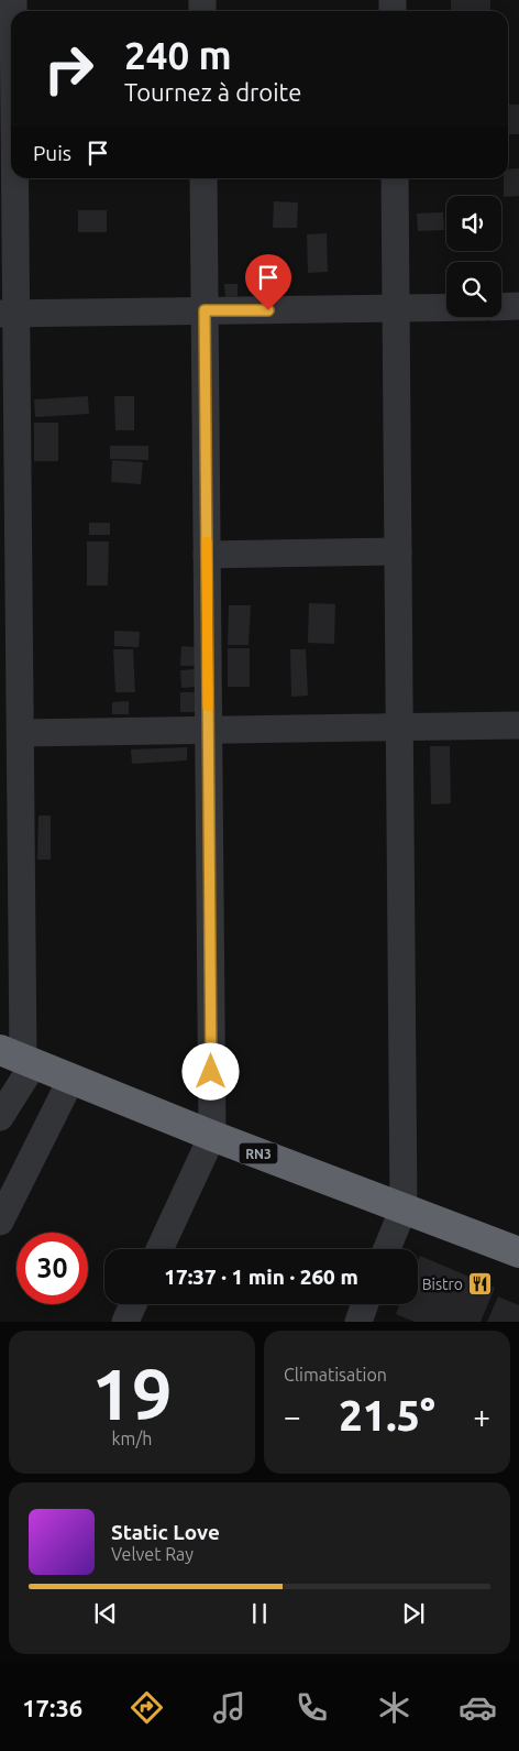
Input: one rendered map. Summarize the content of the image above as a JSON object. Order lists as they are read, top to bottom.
{
  "streets": {
    "highway": ["RN3"]
  },
  "places": {
    "restaurant": ["Bistro"]
  },
  "page": {
    "turn": ["240 m", "Tournez à droite"],
    "then": "Puis",
    "limit": "30",
    "trip": "17:37 · 1 min · 260 m",
    "tile": [
      ["19", "km/h"],
      "Climatisation"
    ],
    "heat": ["−", "21.5°", "+"],
    "song": ["Static Love", "Velvet Ray"],
    "tabs": "17:36"
  }
}
